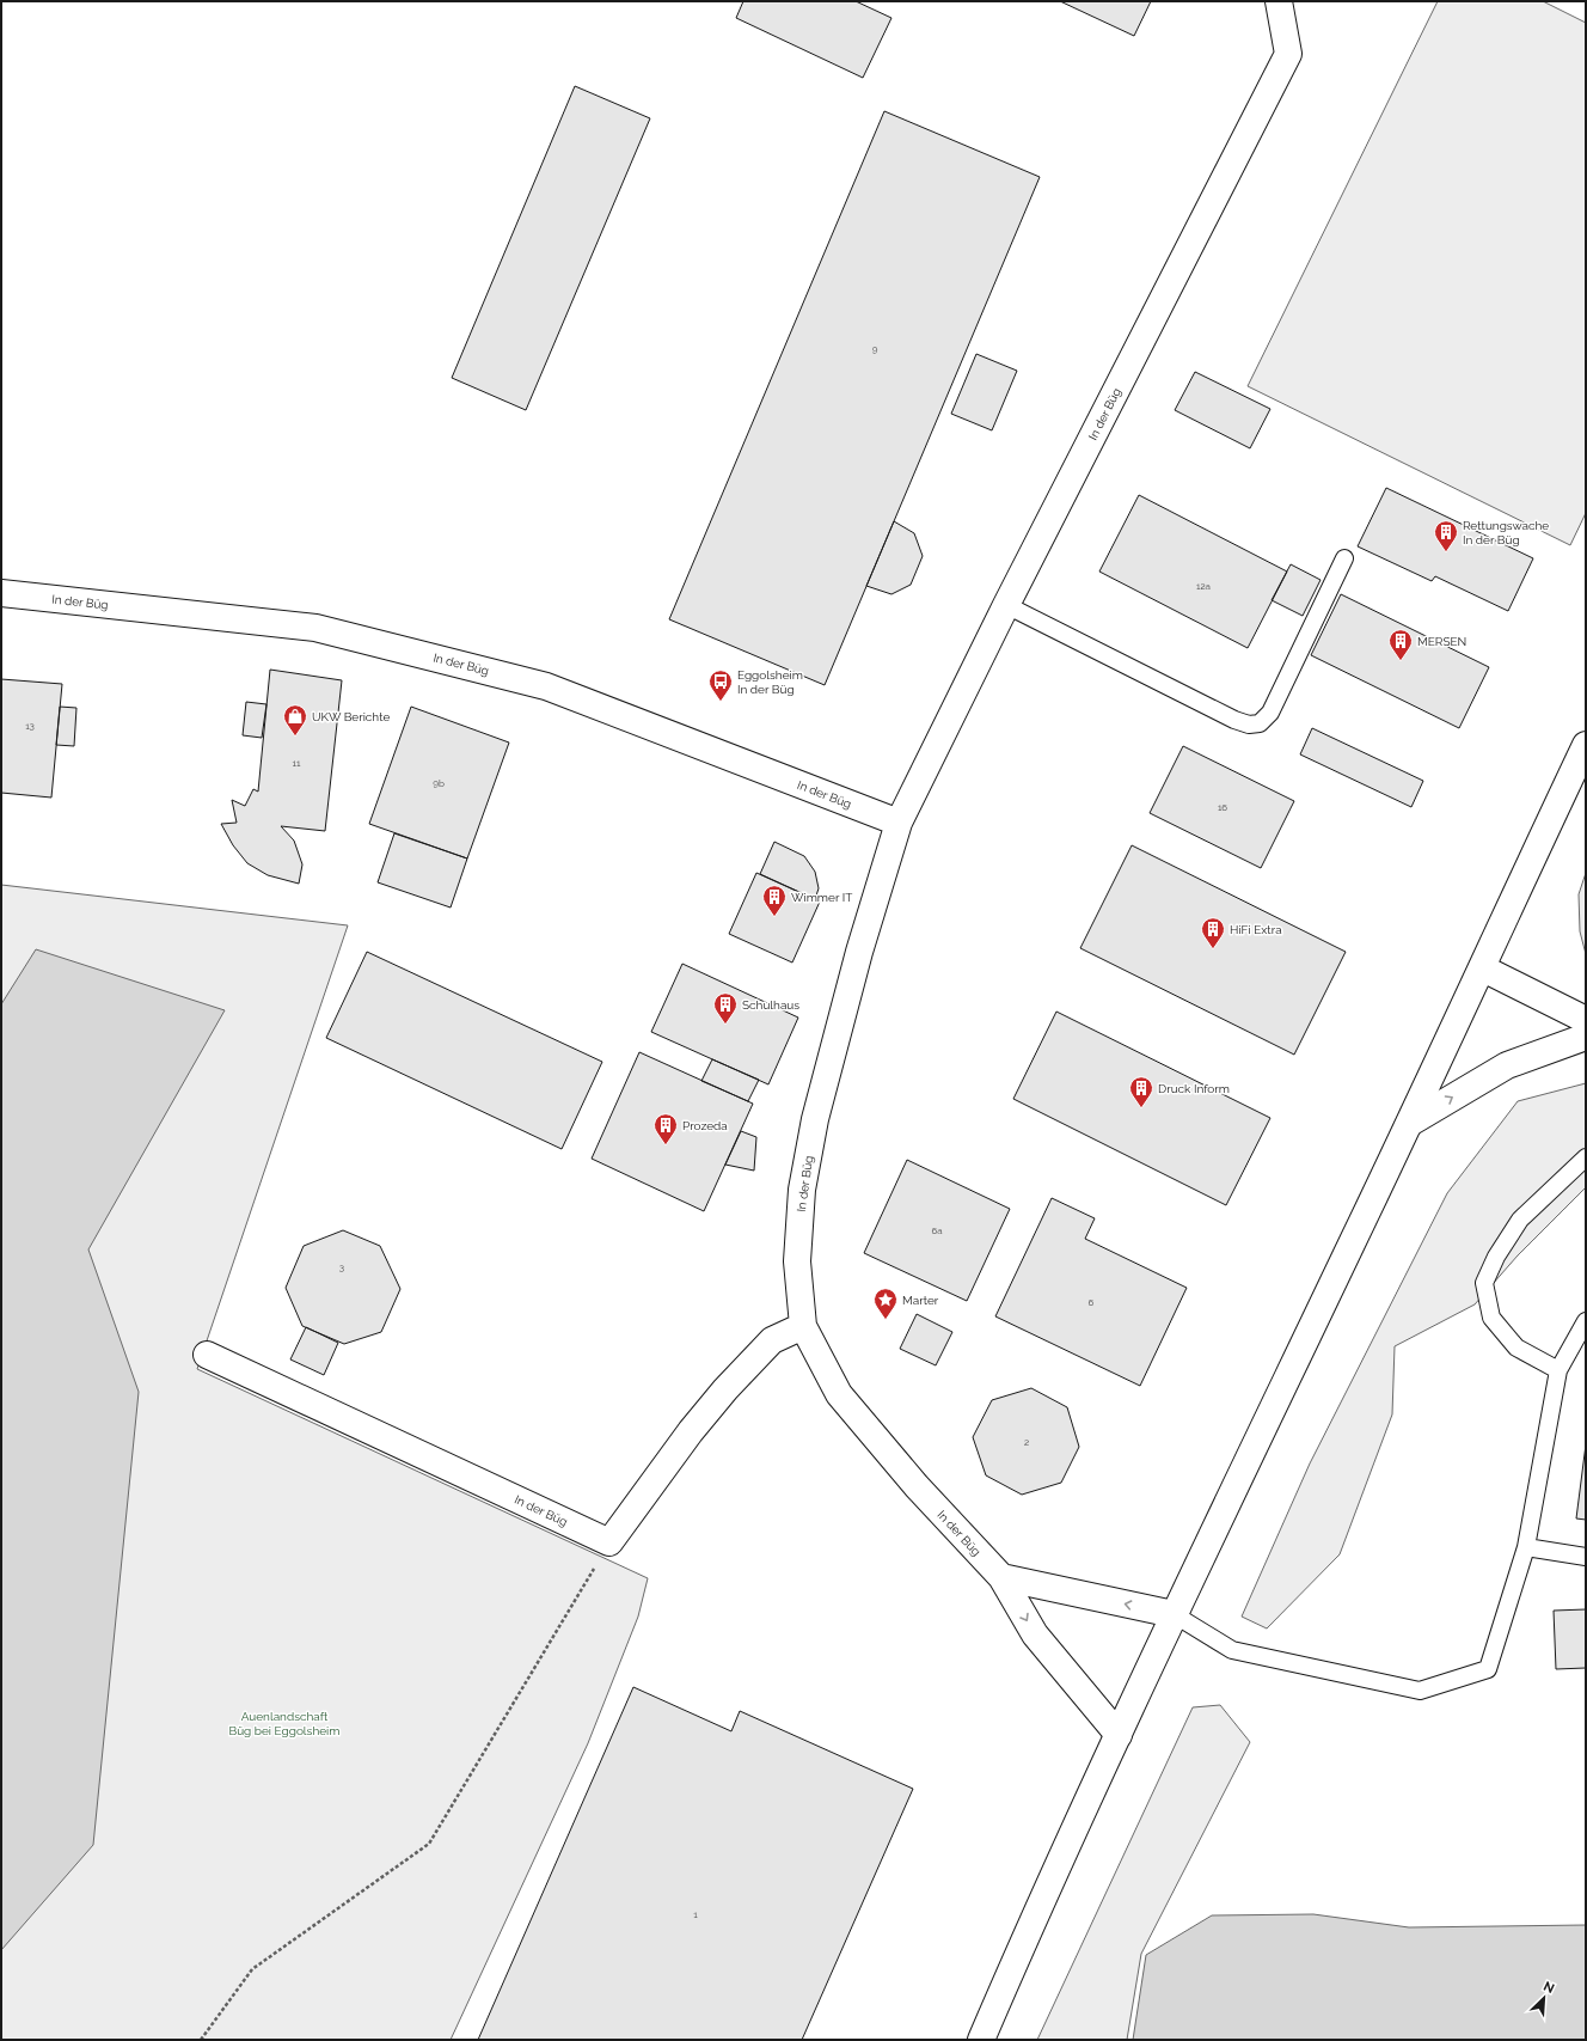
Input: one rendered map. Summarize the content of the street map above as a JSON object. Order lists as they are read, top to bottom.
{
  "streets": {
    "street": ["In der Büg"]
  },
  "parks": ["Auenlandschaft Büg bei Eggolsheim"],
  "places": {
    "building": [
      "Rettungswache In der Büg",
      "MERSEN",
      "Wimmer IT",
      "HiFi Extra",
      "Schulhaus",
      "Druck Inform",
      "Prozeda"
    ],
    "bus stop": ["Eggolsheim In der Büg"],
    "shop": ["UKW Berichte"],
    "place": ["Marter"]
  },
  "house_numbers": [
    "9",
    "12a",
    "13",
    "11",
    "9b",
    "16",
    "6a",
    "3",
    "6",
    "2",
    "1"
  ],
  "north": "top right"
}
